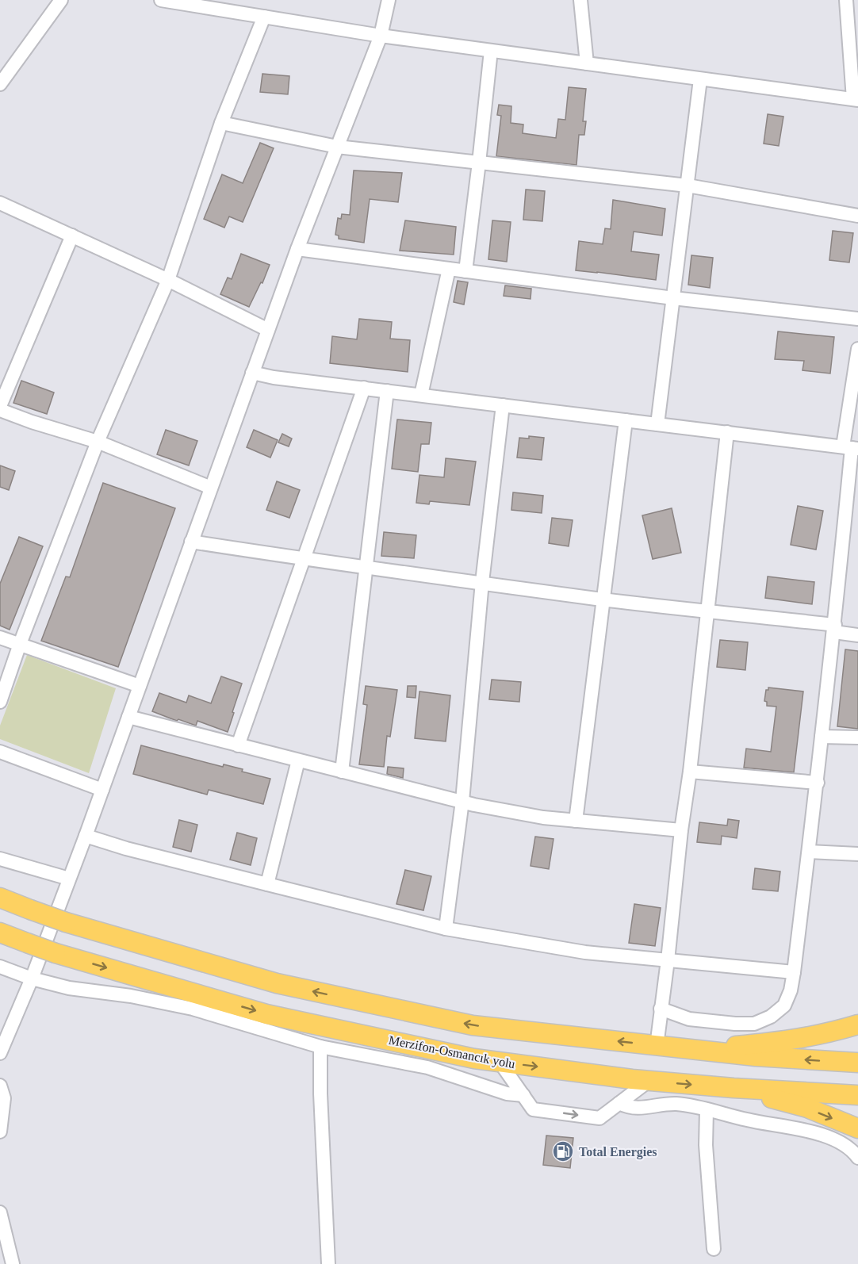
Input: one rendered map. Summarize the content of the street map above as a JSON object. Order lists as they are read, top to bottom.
{
  "streets": {
    "highway": ["Merzifon-Osmancık yolu"]
  },
  "places": {
    "fuel station": ["Total Energies"]
  }
}
